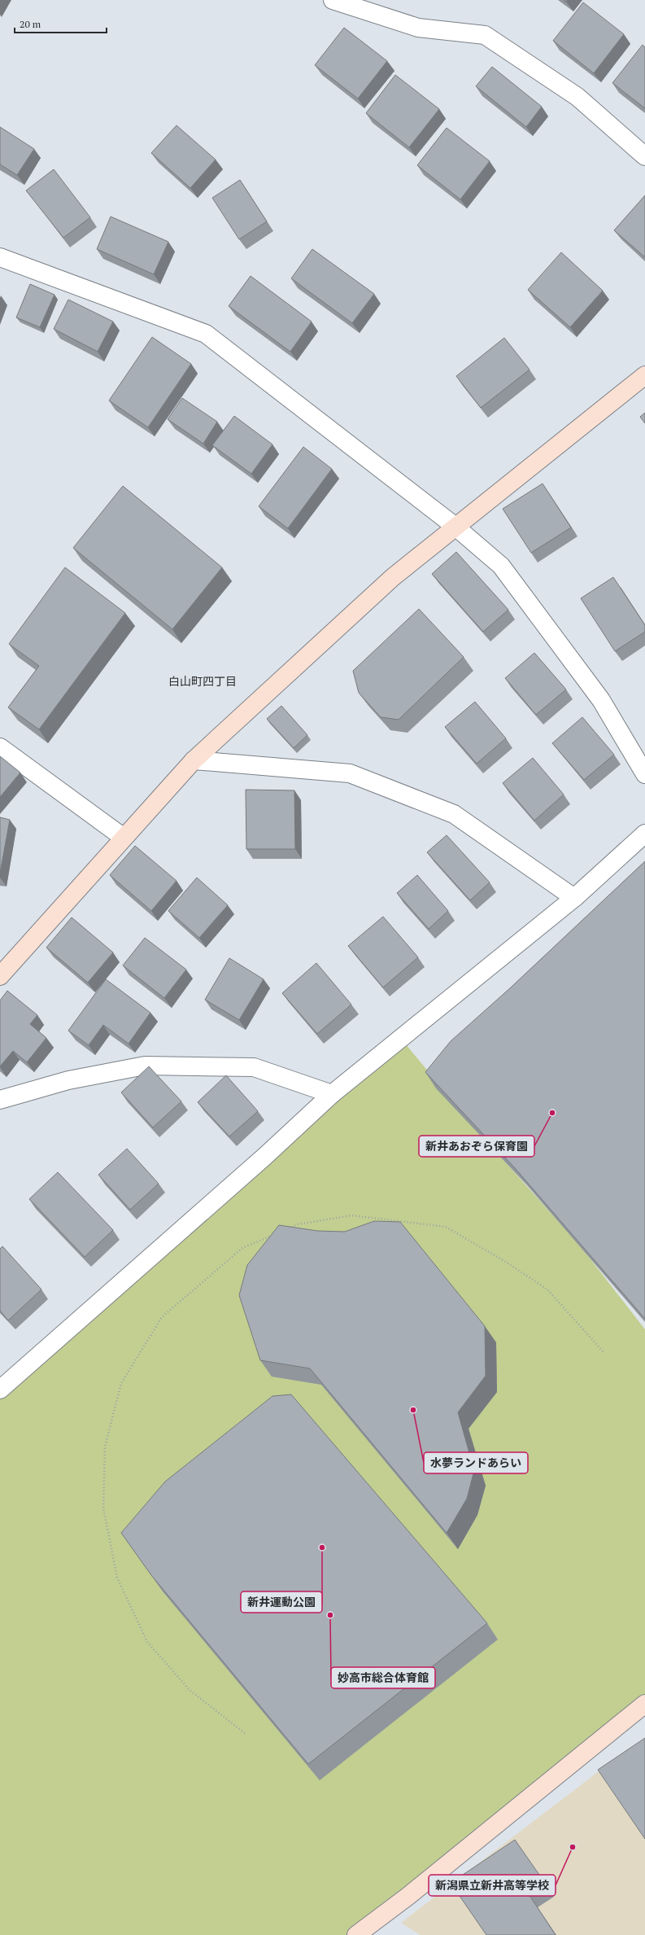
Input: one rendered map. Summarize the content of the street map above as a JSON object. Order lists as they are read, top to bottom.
{
  "districts": ["白山町四丁目"],
  "places": [
    "新井あおぞら保育園",
    "水夢ランドあらい",
    "新井運動公園",
    "妙高市総合体育館",
    "新潟県立新井高等学校"
  ],
  "scale_bar": "20 m"
}
